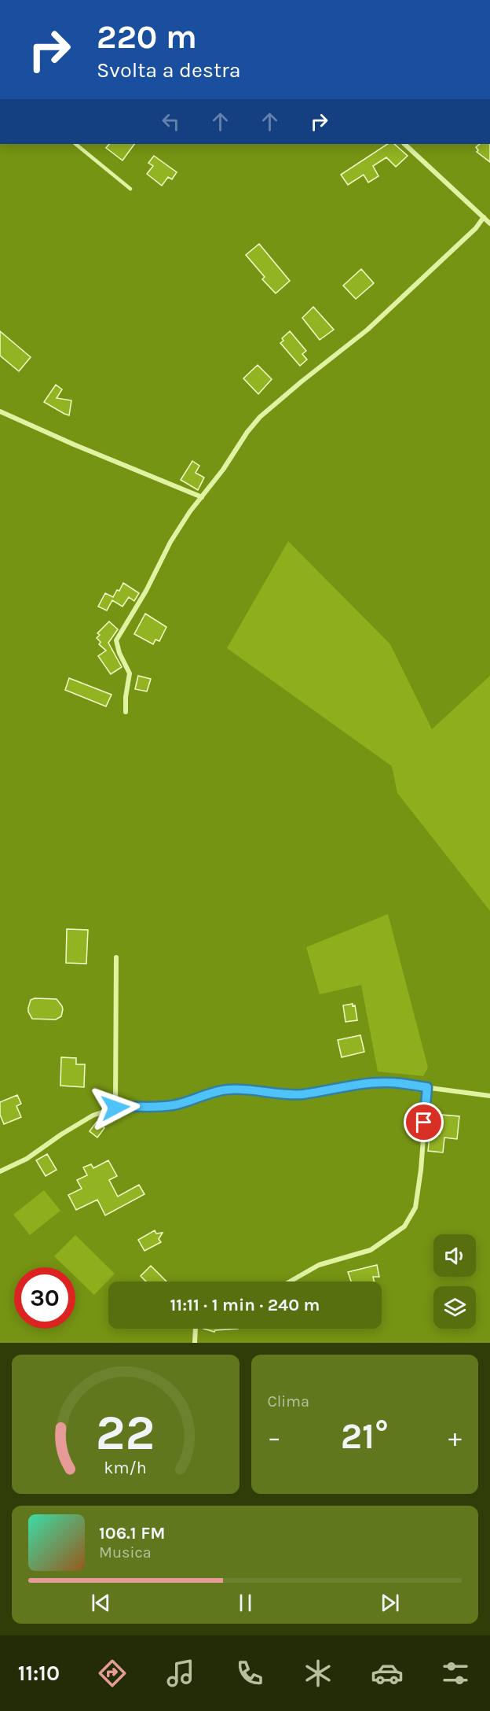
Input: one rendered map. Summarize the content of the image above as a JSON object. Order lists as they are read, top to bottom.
{
  "page": {
    "turn": ["220 m", "Svolta a destra"],
    "limit": "30",
    "trip": "11:11 · 1 min · 240 m",
    "tile": "Clima",
    "heat": ["−", "21°", "+"],
    "song": ["106.1 FM", "Musica"],
    "tabs": "11:10",
    "gauge": ["22", "km/h"]
  }
}
